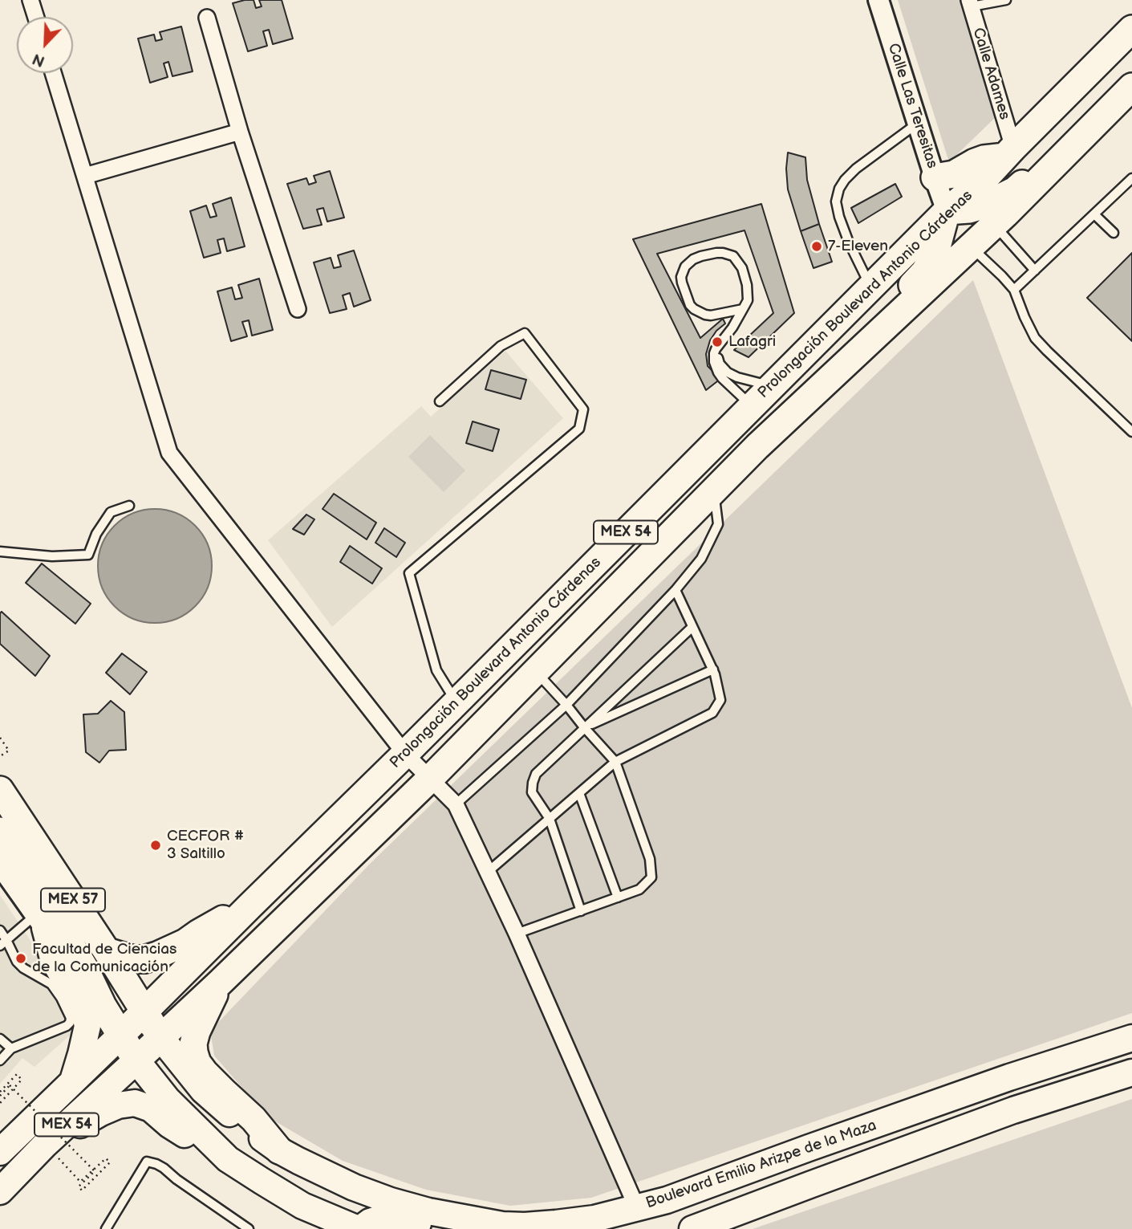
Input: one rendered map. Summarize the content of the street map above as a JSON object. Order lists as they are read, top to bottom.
{
  "streets": {
    "highway": [
      "Prolongación Boulevard Antonio Cárdenas",
      "MEX 54",
      "MEX 57",
      "Boulevard Emilio Arizpe de la Maza"
    ],
    "street": ["Calle Adames", "Calle Las Teresitas"]
  },
  "crossings": [
    ["Calle Adames", "Prolongación Boulevard Antonio Cárdenas"],
    ["Calle Las Teresitas", "Prolongación Boulevard Antonio Cárdenas"],
    ["Prolongación Boulevard Antonio Cárdenas", "MEX 57"],
    ["Prolongación Boulevard Antonio Cárdenas", "Boulevard Emilio Arizpe de la Maza"],
    ["MEX 54", "MEX 57"],
    ["MEX 54", "Boulevard Emilio Arizpe de la Maza"]
  ],
  "places": [
    "7-Eleven",
    "Lafagri",
    "CECFOR # 3 Saltillo",
    "Facultad de Ciencias de la Comunicación"
  ],
  "north": "bottom left"
}
